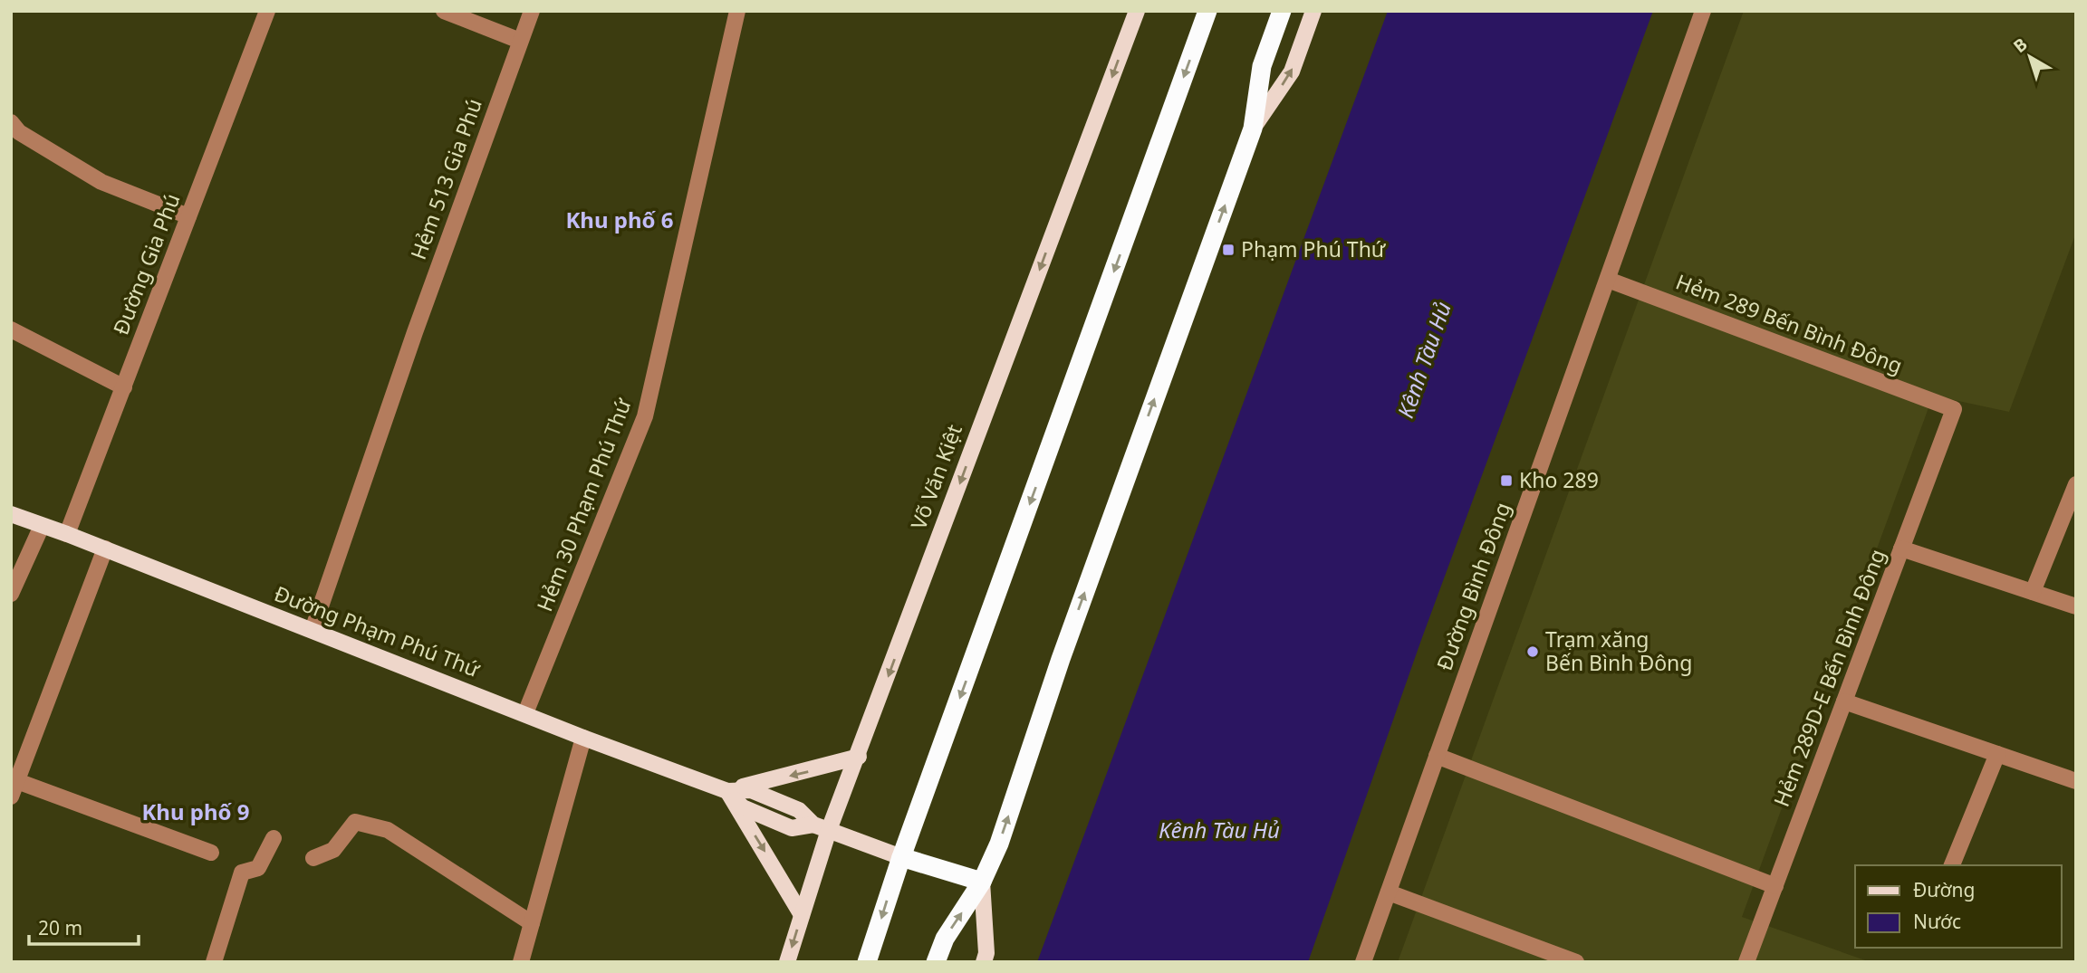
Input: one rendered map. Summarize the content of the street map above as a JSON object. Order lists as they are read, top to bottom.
{
  "streets": {
    "main road": ["Võ Văn Kiệt", "Đường Phạm Phú Thứ"],
    "street": [
      "Hẻm 513 Gia Phú",
      "Đường Gia Phú",
      "Hẻm 289 Bến Bình Đông",
      "Hẻm 30 Phạm Phú Thứ",
      "Đường Bình Đông",
      "Hẻm 289D-E Bến Bình Đông"
    ]
  },
  "crossings": [
    ["Hẻm 513 Gia Phú", "Đường Phạm Phú Thứ"],
    ["Đường Gia Phú", "Đường Phạm Phú Thứ"],
    ["Hẻm 289 Bến Bình Đông", "Đường Bình Đông"],
    ["Hẻm 289 Bến Bình Đông", "Hẻm 289D-E Bến Bình Đông"],
    ["Võ Văn Kiệt", "Đường Phạm Phú Thứ"],
    ["Hẻm 30 Phạm Phú Thứ", "Đường Phạm Phú Thứ"]
  ],
  "one_way": ["Võ Văn Kiệt"],
  "districts": ["Khu phố 6", "Khu phố 9"],
  "water": ["Kênh Tàu Hủ"],
  "places": {
    "transit": ["Phạm Phú Thứ", "Kho 289"],
    "other": ["Trạm xăng Bến Bình Đông"]
  },
  "legend": ["Đường", "Nước"],
  "scale_bar": "20 m",
  "north": "top left"
}
